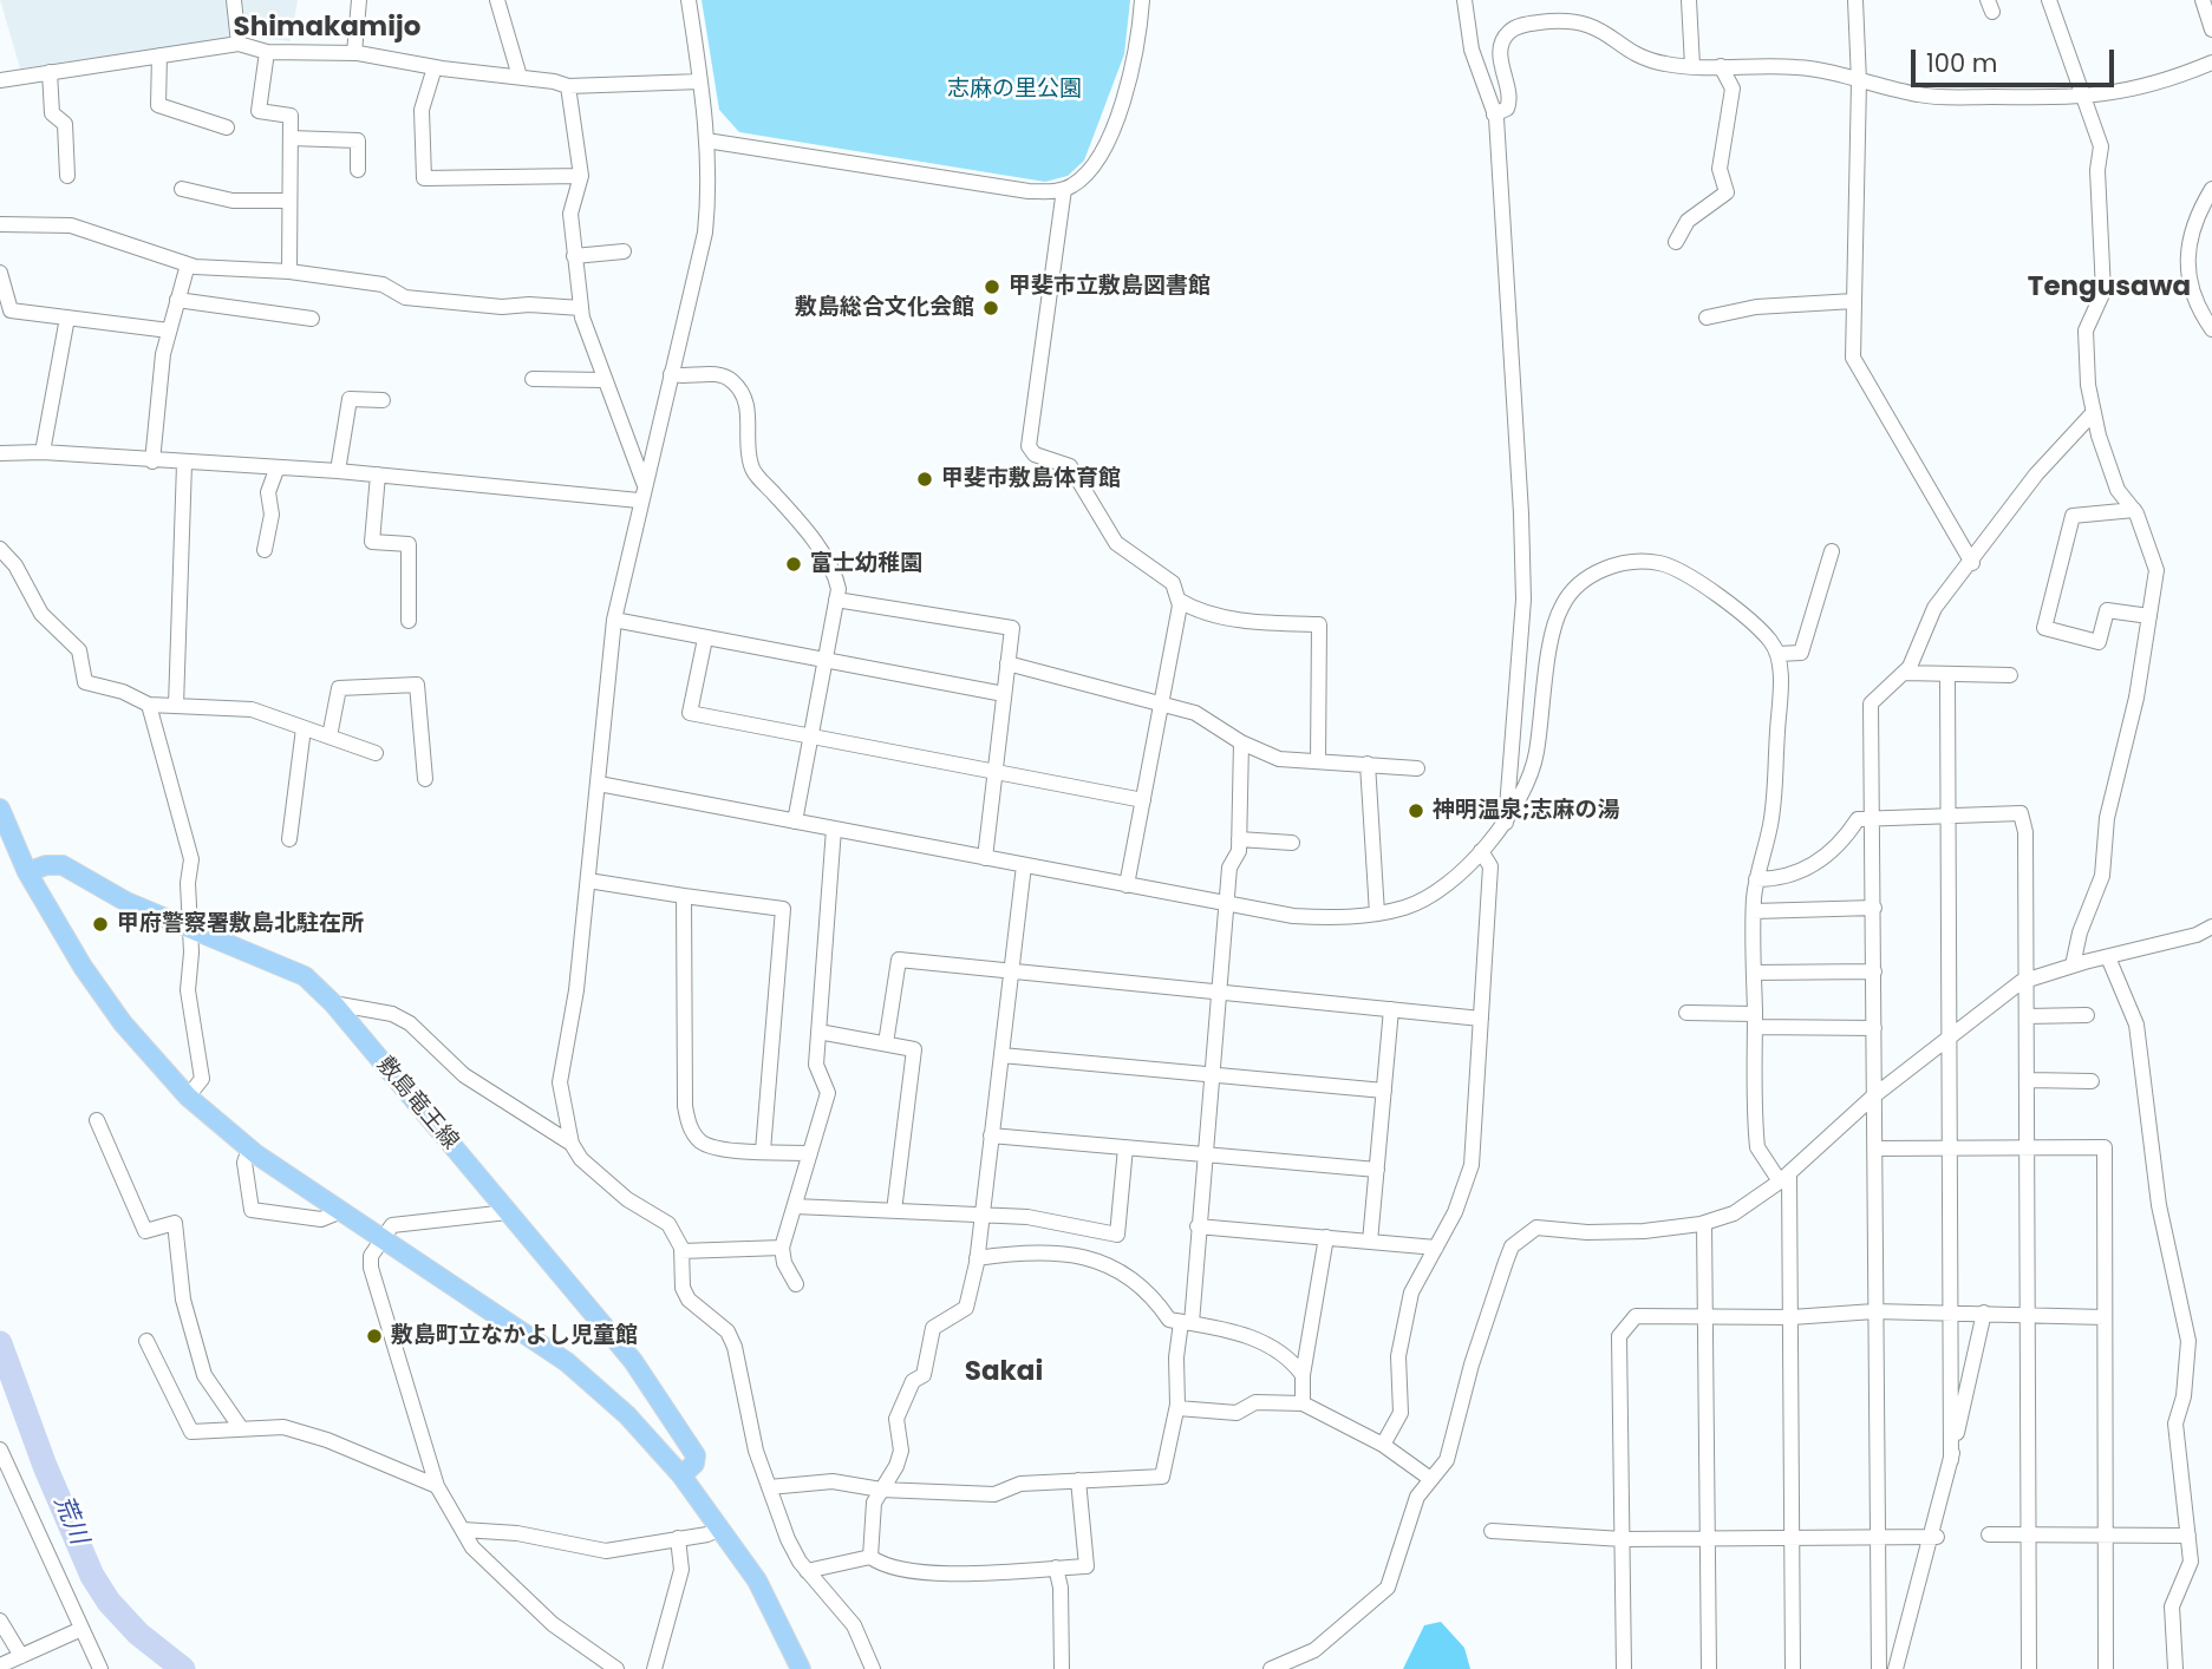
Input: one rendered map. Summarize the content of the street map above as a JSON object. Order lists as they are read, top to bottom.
{
  "streets": {
    "main road": ["敷島竜王線"]
  },
  "districts": ["Shimakamijo", "Tengusawa", "Sakai"],
  "water": ["荒川"],
  "parks": ["志麻の里公園"],
  "places": [
    "甲斐市立敷島図書館",
    "敷島総合文化会館",
    "甲斐市敷島体育館",
    "富士幼稚園",
    "神明温泉;志麻の湯",
    "甲府警察署敷島北駐在所",
    "敷島町立なかよし児童館"
  ],
  "scale_bar": "100 m"
}
